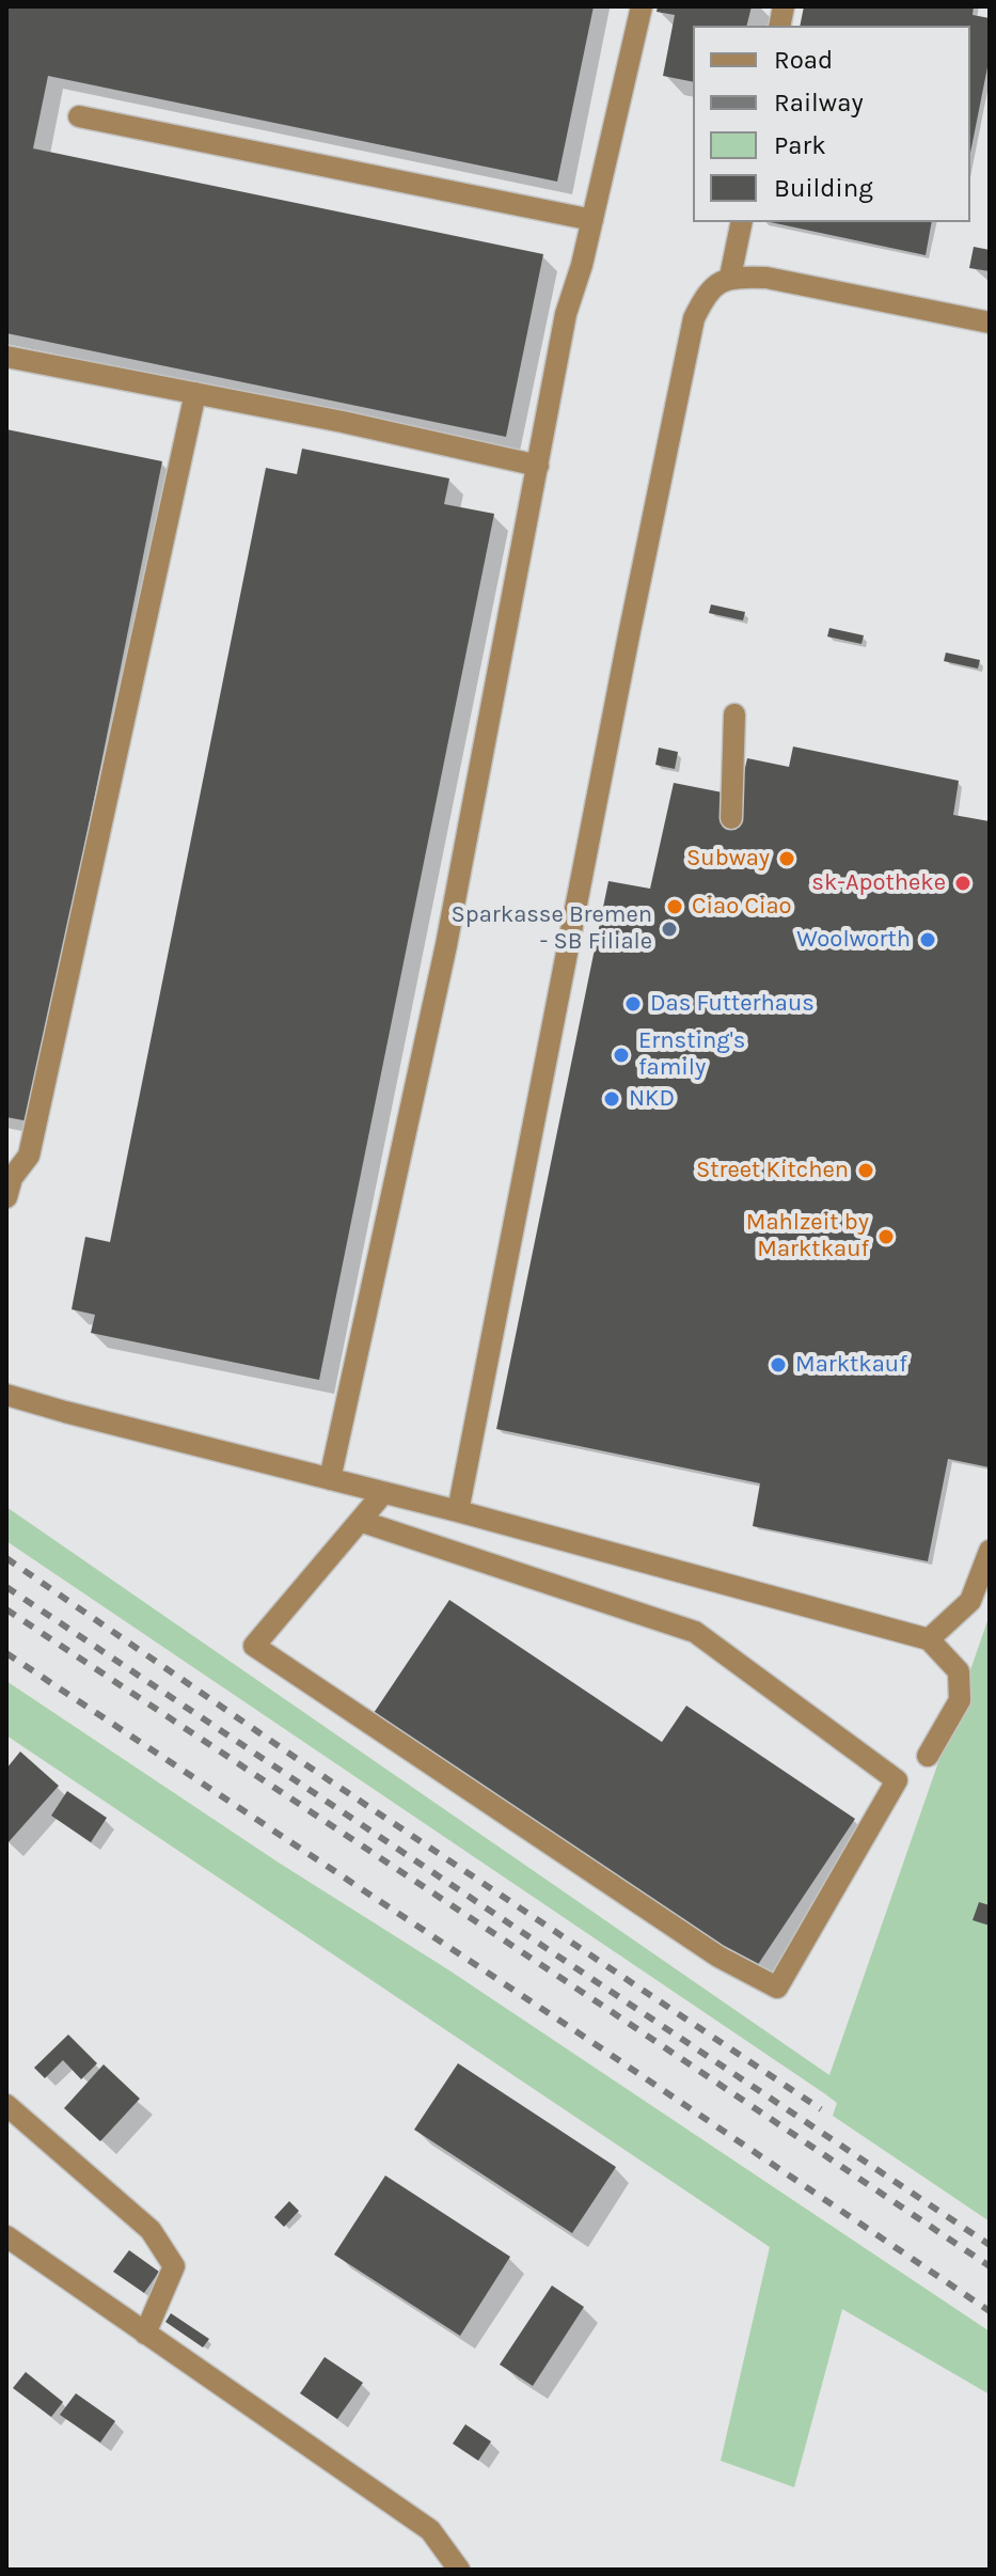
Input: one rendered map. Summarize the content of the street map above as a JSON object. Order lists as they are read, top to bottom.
{
  "places": [
    "Subway",
    "sk-Apotheke",
    "Ciao Ciao",
    "Sparkasse Bremen - SB Filiale",
    "Woolworth",
    "Das Futterhaus",
    "Ernsting's family",
    "NKD",
    "Street Kitchen",
    "Mahlzeit by Marktkauf",
    "Marktkauf"
  ],
  "legend": [
    "Road",
    "Railway",
    "Park",
    "Building"
  ]
}
